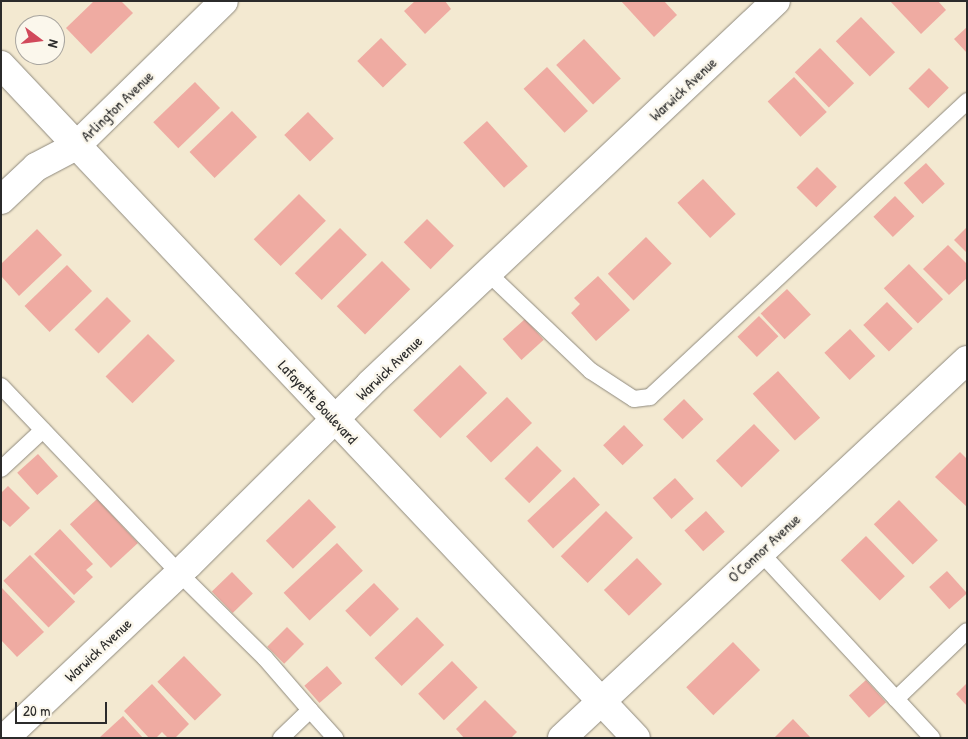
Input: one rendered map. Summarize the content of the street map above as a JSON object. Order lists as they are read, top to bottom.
{
  "streets": {
    "street": [
      "Warwick Avenue",
      "Arlington Avenue",
      "Lafayette Boulevard",
      "O'Connor Avenue"
    ]
  },
  "crossings": [
    ["Warwick Avenue", "Lafayette Boulevard"],
    ["Arlington Avenue", "Lafayette Boulevard"],
    ["Lafayette Boulevard", "O'Connor Avenue"]
  ],
  "scale_bar": "20 m",
  "north": "right"
}
